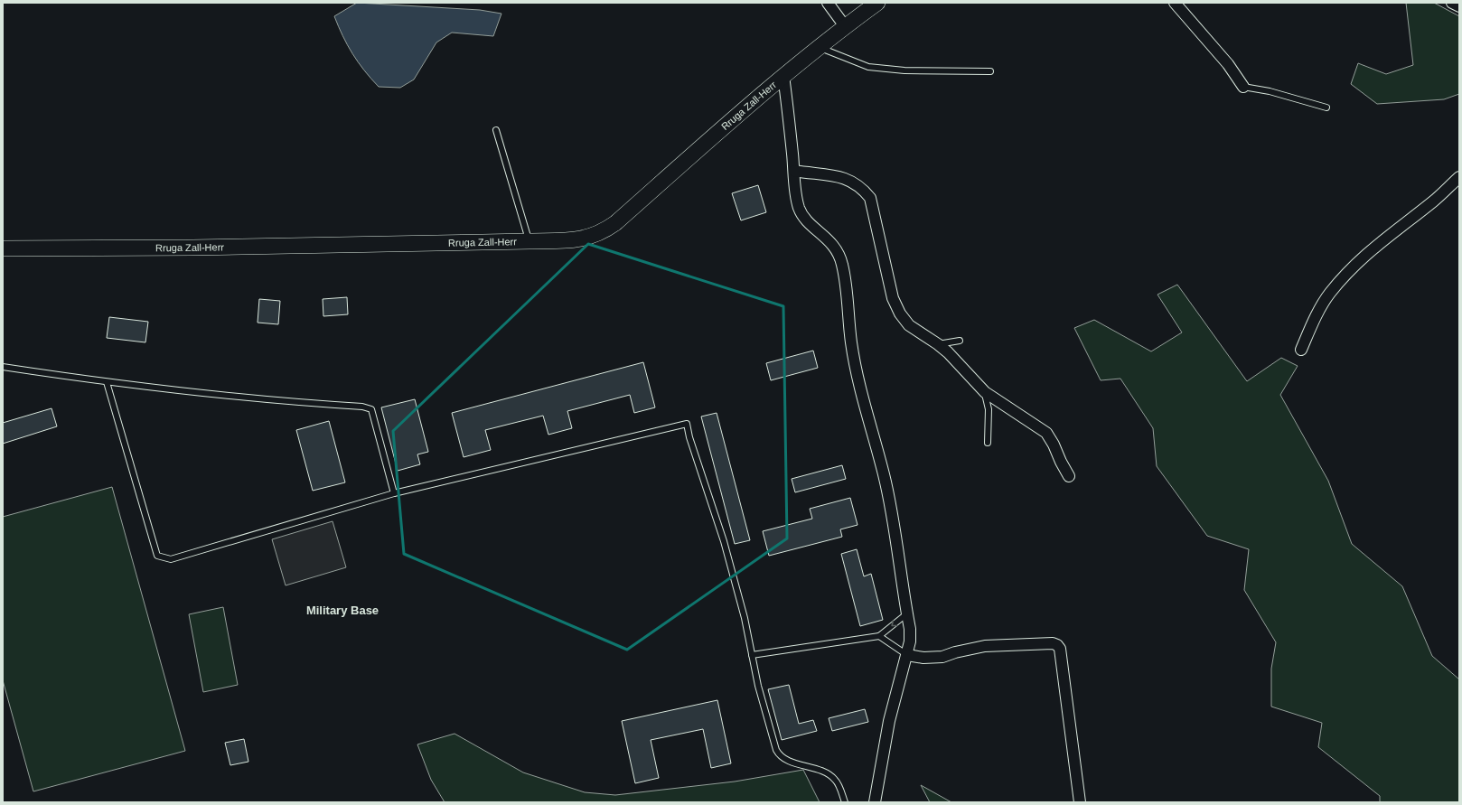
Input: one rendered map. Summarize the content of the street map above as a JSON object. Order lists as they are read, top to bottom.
{
  "streets": {
    "main road": ["Rruga Zall-Herr"]
  },
  "districts": ["Military Base"]
}
